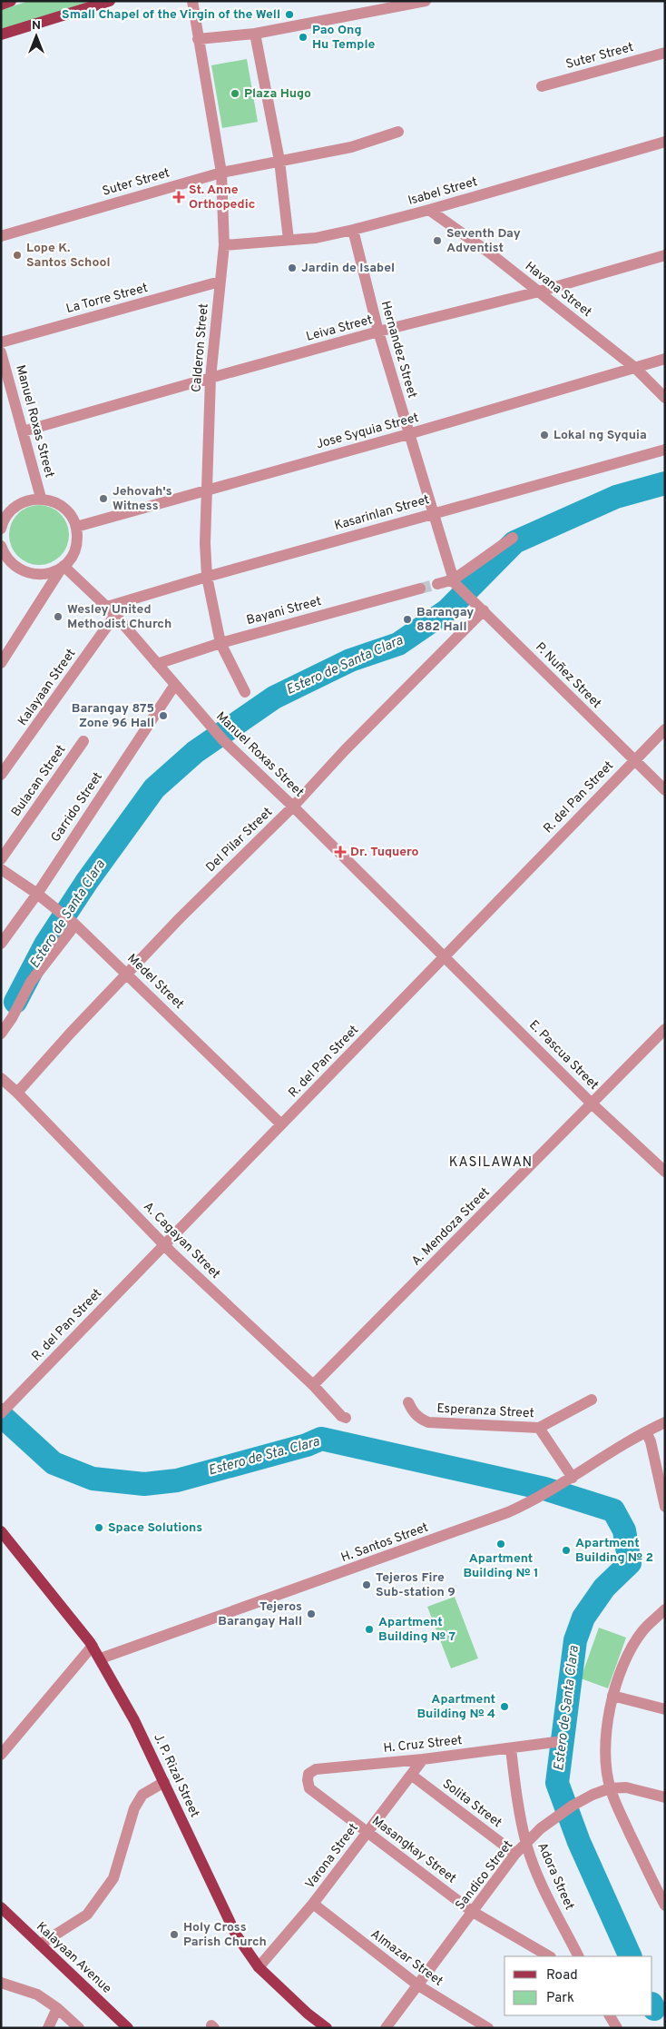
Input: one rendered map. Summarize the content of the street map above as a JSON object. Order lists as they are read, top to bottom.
{
  "streets": {
    "main road": ["J. P. Rizal Street", "Kalayaan Avenue"],
    "street": [
      "Suter Street",
      "Isabel Street",
      "Havana Street",
      "La Torre Street",
      "Leiva Street",
      "Calderon Street",
      "Hernandez Street",
      "Manuel Roxas Street",
      "Jose Syquia Street",
      "Kasarinlan Street",
      "Bayani Street",
      "P. Nuñez Street",
      "Kalayaan Street",
      "Bulacan Street",
      "R. del Pan Street",
      "Garrido Street",
      "Del Pilar Street",
      "Medel Street",
      "E. Pascua Street",
      "A. Mendoza Street",
      "A. Cagayan Street",
      "Esperanza Street",
      "H. Santos Street",
      "H. Cruz Street",
      "Solita Street",
      "Masangkay Street",
      "Varona Street",
      "Sandico Street",
      "Adora Street",
      "Almazar Street"
    ]
  },
  "crossings": [
    ["Suter Street", "Calderon Street"],
    ["Isabel Street", "Havana Street"],
    ["Isabel Street", "Calderon Street"],
    ["Isabel Street", "Hernandez Street"],
    ["Havana Street", "Leiva Street"],
    ["Havana Street", "Jose Syquia Street"],
    ["La Torre Street", "Calderon Street"],
    ["Leiva Street", "Calderon Street"],
    ["Leiva Street", "Hernandez Street"],
    ["Leiva Street", "Manuel Roxas Street"],
    ["Calderon Street", "Jose Syquia Street"],
    ["Calderon Street", "Kasarinlan Street"],
    ["Calderon Street", "Bayani Street"],
    ["Hernandez Street", "Jose Syquia Street"],
    ["Hernandez Street", "Kasarinlan Street"],
    ["Hernandez Street", "P. Nuñez Street"],
    ["Manuel Roxas Street", "Kasarinlan Street"],
    ["Manuel Roxas Street", "Bayani Street"],
    ["Manuel Roxas Street", "Kalayaan Street"],
    ["Manuel Roxas Street", "R. del Pan Street"],
    ["Manuel Roxas Street", "Garrido Street"],
    ["Manuel Roxas Street", "Del Pilar Street"],
    ["Manuel Roxas Street", "E. Pascua Street"],
    ["P. Nuñez Street", "R. del Pan Street"],
    ["P. Nuñez Street", "Del Pilar Street"],
    ["R. del Pan Street", "Medel Street"],
    ["R. del Pan Street", "E. Pascua Street"],
    ["R. del Pan Street", "A. Cagayan Street"],
    ["Garrido Street", "Medel Street"],
    ["Del Pilar Street", "Medel Street"],
    ["Del Pilar Street", "A. Cagayan Street"],
    ["E. Pascua Street", "A. Mendoza Street"],
    ["A. Mendoza Street", "A. Cagayan Street"],
    ["H. Santos Street", "J. P. Rizal Street"],
    ["H. Cruz Street", "Masangkay Street"],
    ["H. Cruz Street", "Varona Street"],
    ["H. Cruz Street", "Adora Street"],
    ["J. P. Rizal Street", "Varona Street"],
    ["Solita Street", "Varona Street"],
    ["Solita Street", "Sandico Street"],
    ["Masangkay Street", "Varona Street"],
    ["Masangkay Street", "Sandico Street"],
    ["Varona Street", "Almazar Street"],
    ["Sandico Street", "Adora Street"],
    ["Sandico Street", "Almazar Street"]
  ],
  "districts": ["KASILAWAN"],
  "water": ["Estero de Santa Clara", "Estero de Sta. Clara"],
  "places": {
    "other": [
      "Small Chapel of the Virgin of the Well",
      "Pao Ong Hu Temple",
      "Plaza Hugo",
      "Seventh Day Adventist",
      "Lope K. Santos School",
      "Jardin de Isabel",
      "Lokal ng Syquia",
      "Jehovah's Witness",
      "Wesley United Methodist Church",
      "Barangay 882 Hall",
      "Barangay 875 Zone 96 Hall",
      "Space Solutions",
      "Apartment Building № 1",
      "Apartment Building № 2",
      "Tejeros Fire Sub-station 9",
      "Tejeros Barangay Hall",
      "Apartment Building № 7",
      "Apartment Building № 4",
      "Holy Cross Parish Church"
    ],
    "health": ["St. Anne Orthopedic", "Dr. Tuquero"]
  },
  "legend": ["Road", "Park"],
  "north": "top"
}
